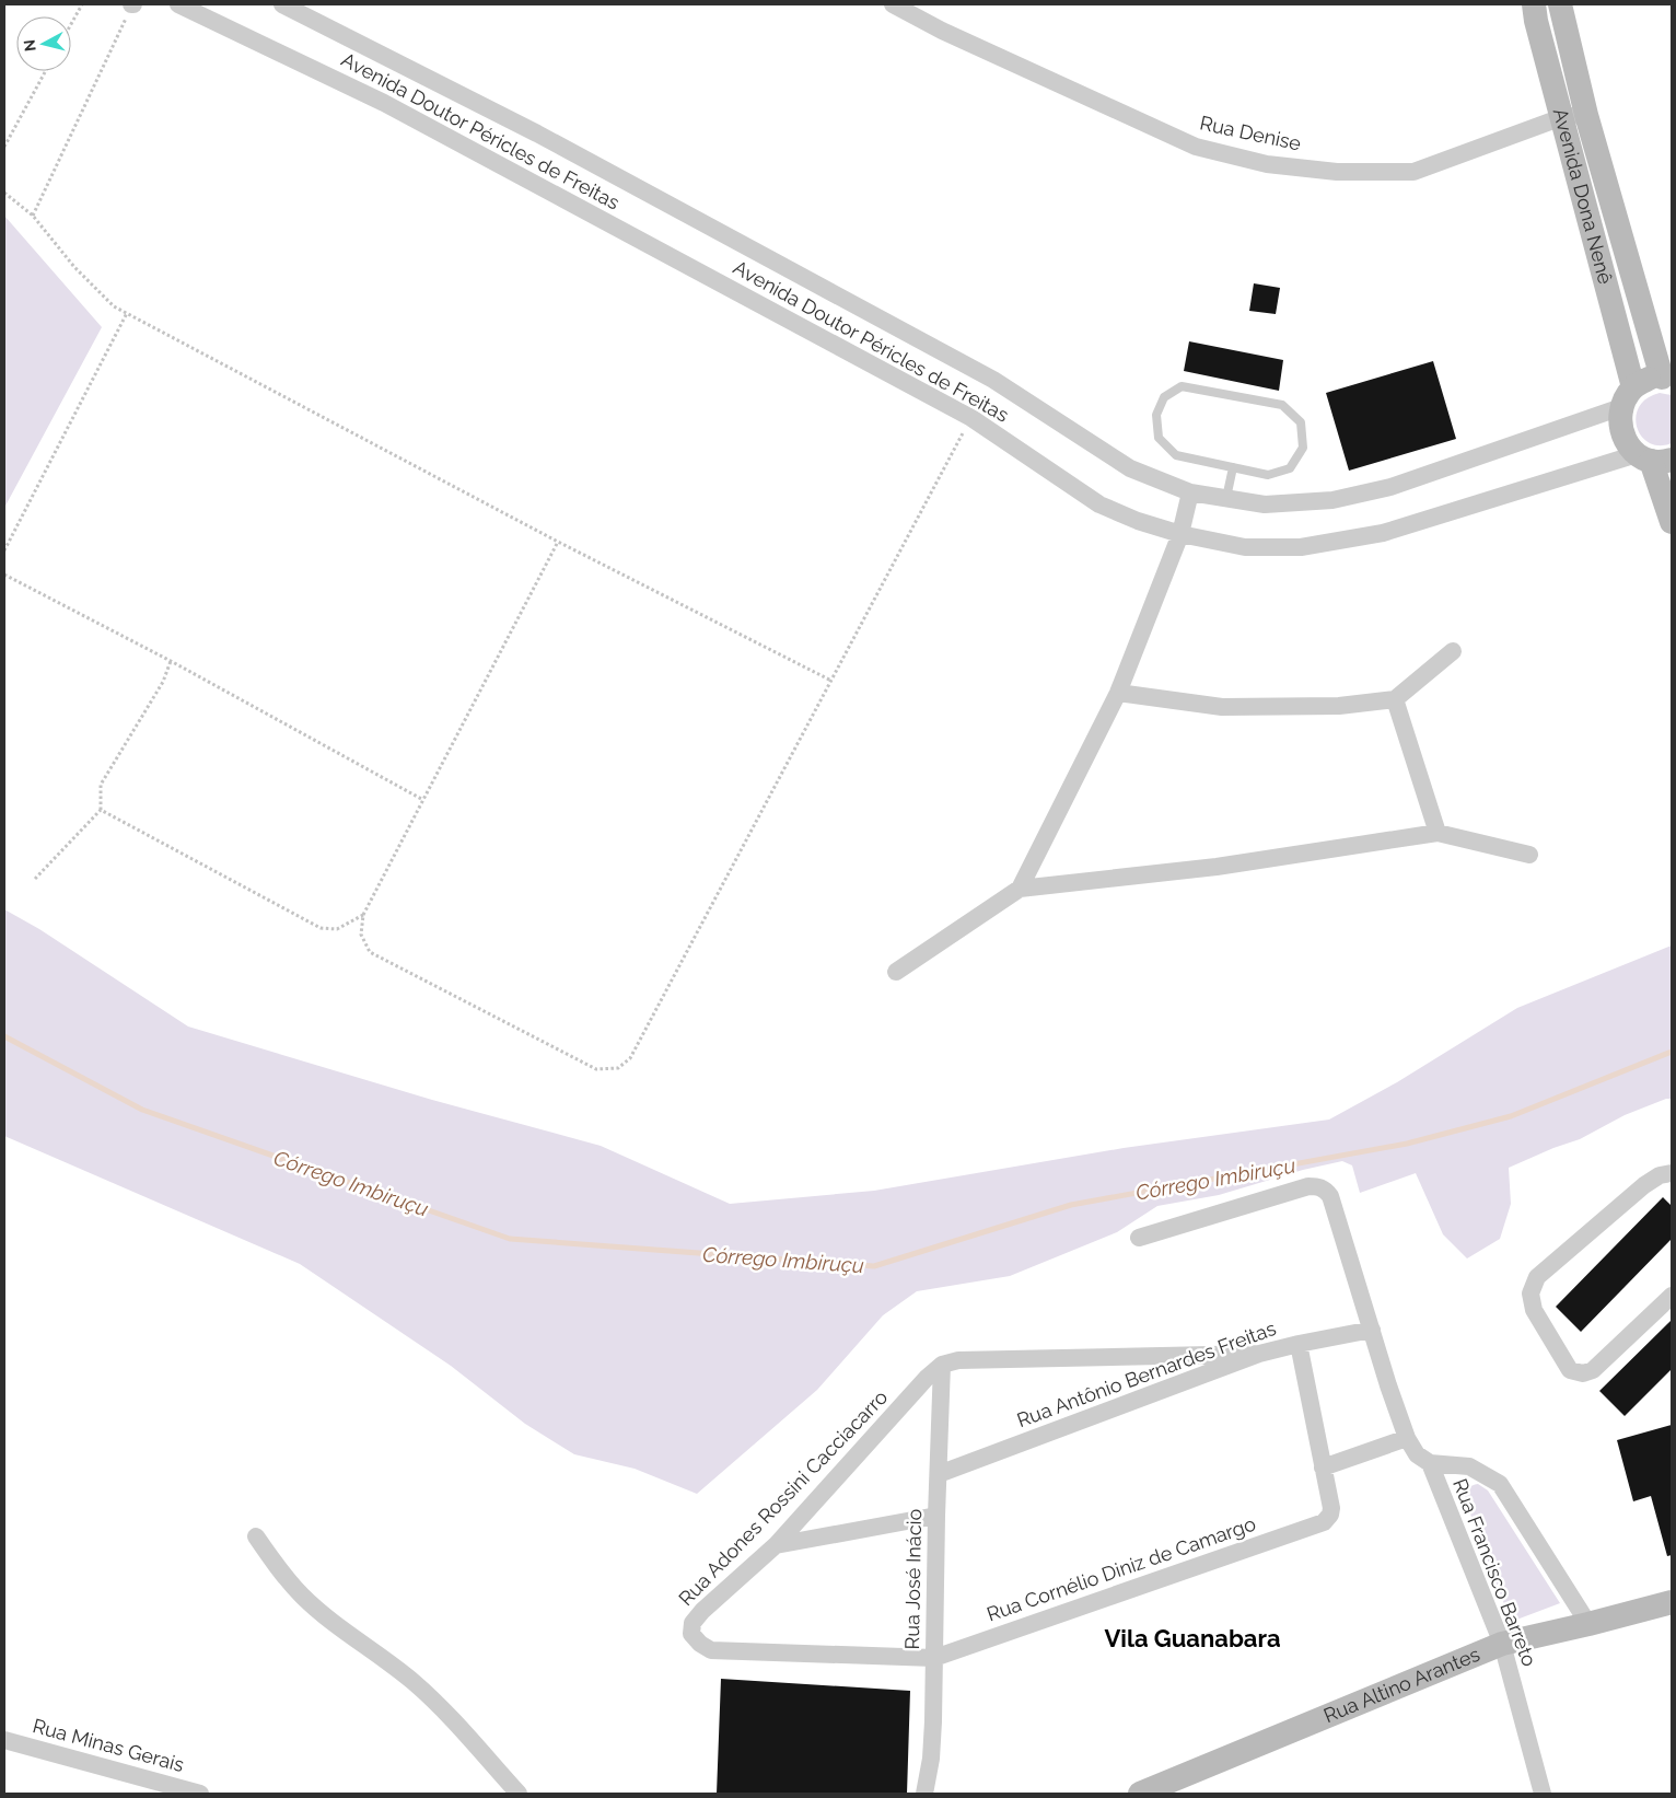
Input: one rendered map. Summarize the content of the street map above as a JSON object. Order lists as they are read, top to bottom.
{
  "streets": {
    "street": [
      "Avenida Doutor Péricles de Freitas",
      "Rua Denise",
      "Avenida Dona Nenê",
      "Rua Antônio Bernardes Freitas",
      "Rua Adones Rossini Cacciacarro",
      "Rua Cornélio Diniz de Camargo",
      "Rua Francisco Barreto",
      "Rua José Inácio",
      "Rua Altino Arantes",
      "Rua Minas Gerais"
    ]
  },
  "crossings": [
    ["Avenida Doutor Péricles de Freitas", "Avenida Dona Nenê"],
    ["Rua Denise", "Avenida Dona Nenê"],
    ["Rua Antônio Bernardes Freitas", "Rua José Inácio"],
    ["Rua Adones Rossini Cacciacarro", "Rua Cornélio Diniz de Camargo"],
    ["Rua Adones Rossini Cacciacarro", "Rua José Inácio"],
    ["Rua Cornélio Diniz de Camargo", "Rua José Inácio"],
    ["Rua Francisco Barreto", "Rua Altino Arantes"]
  ],
  "districts": ["Vila Guanabara"],
  "water": ["Córrego Imbiruçu"],
  "north": "left"
}
